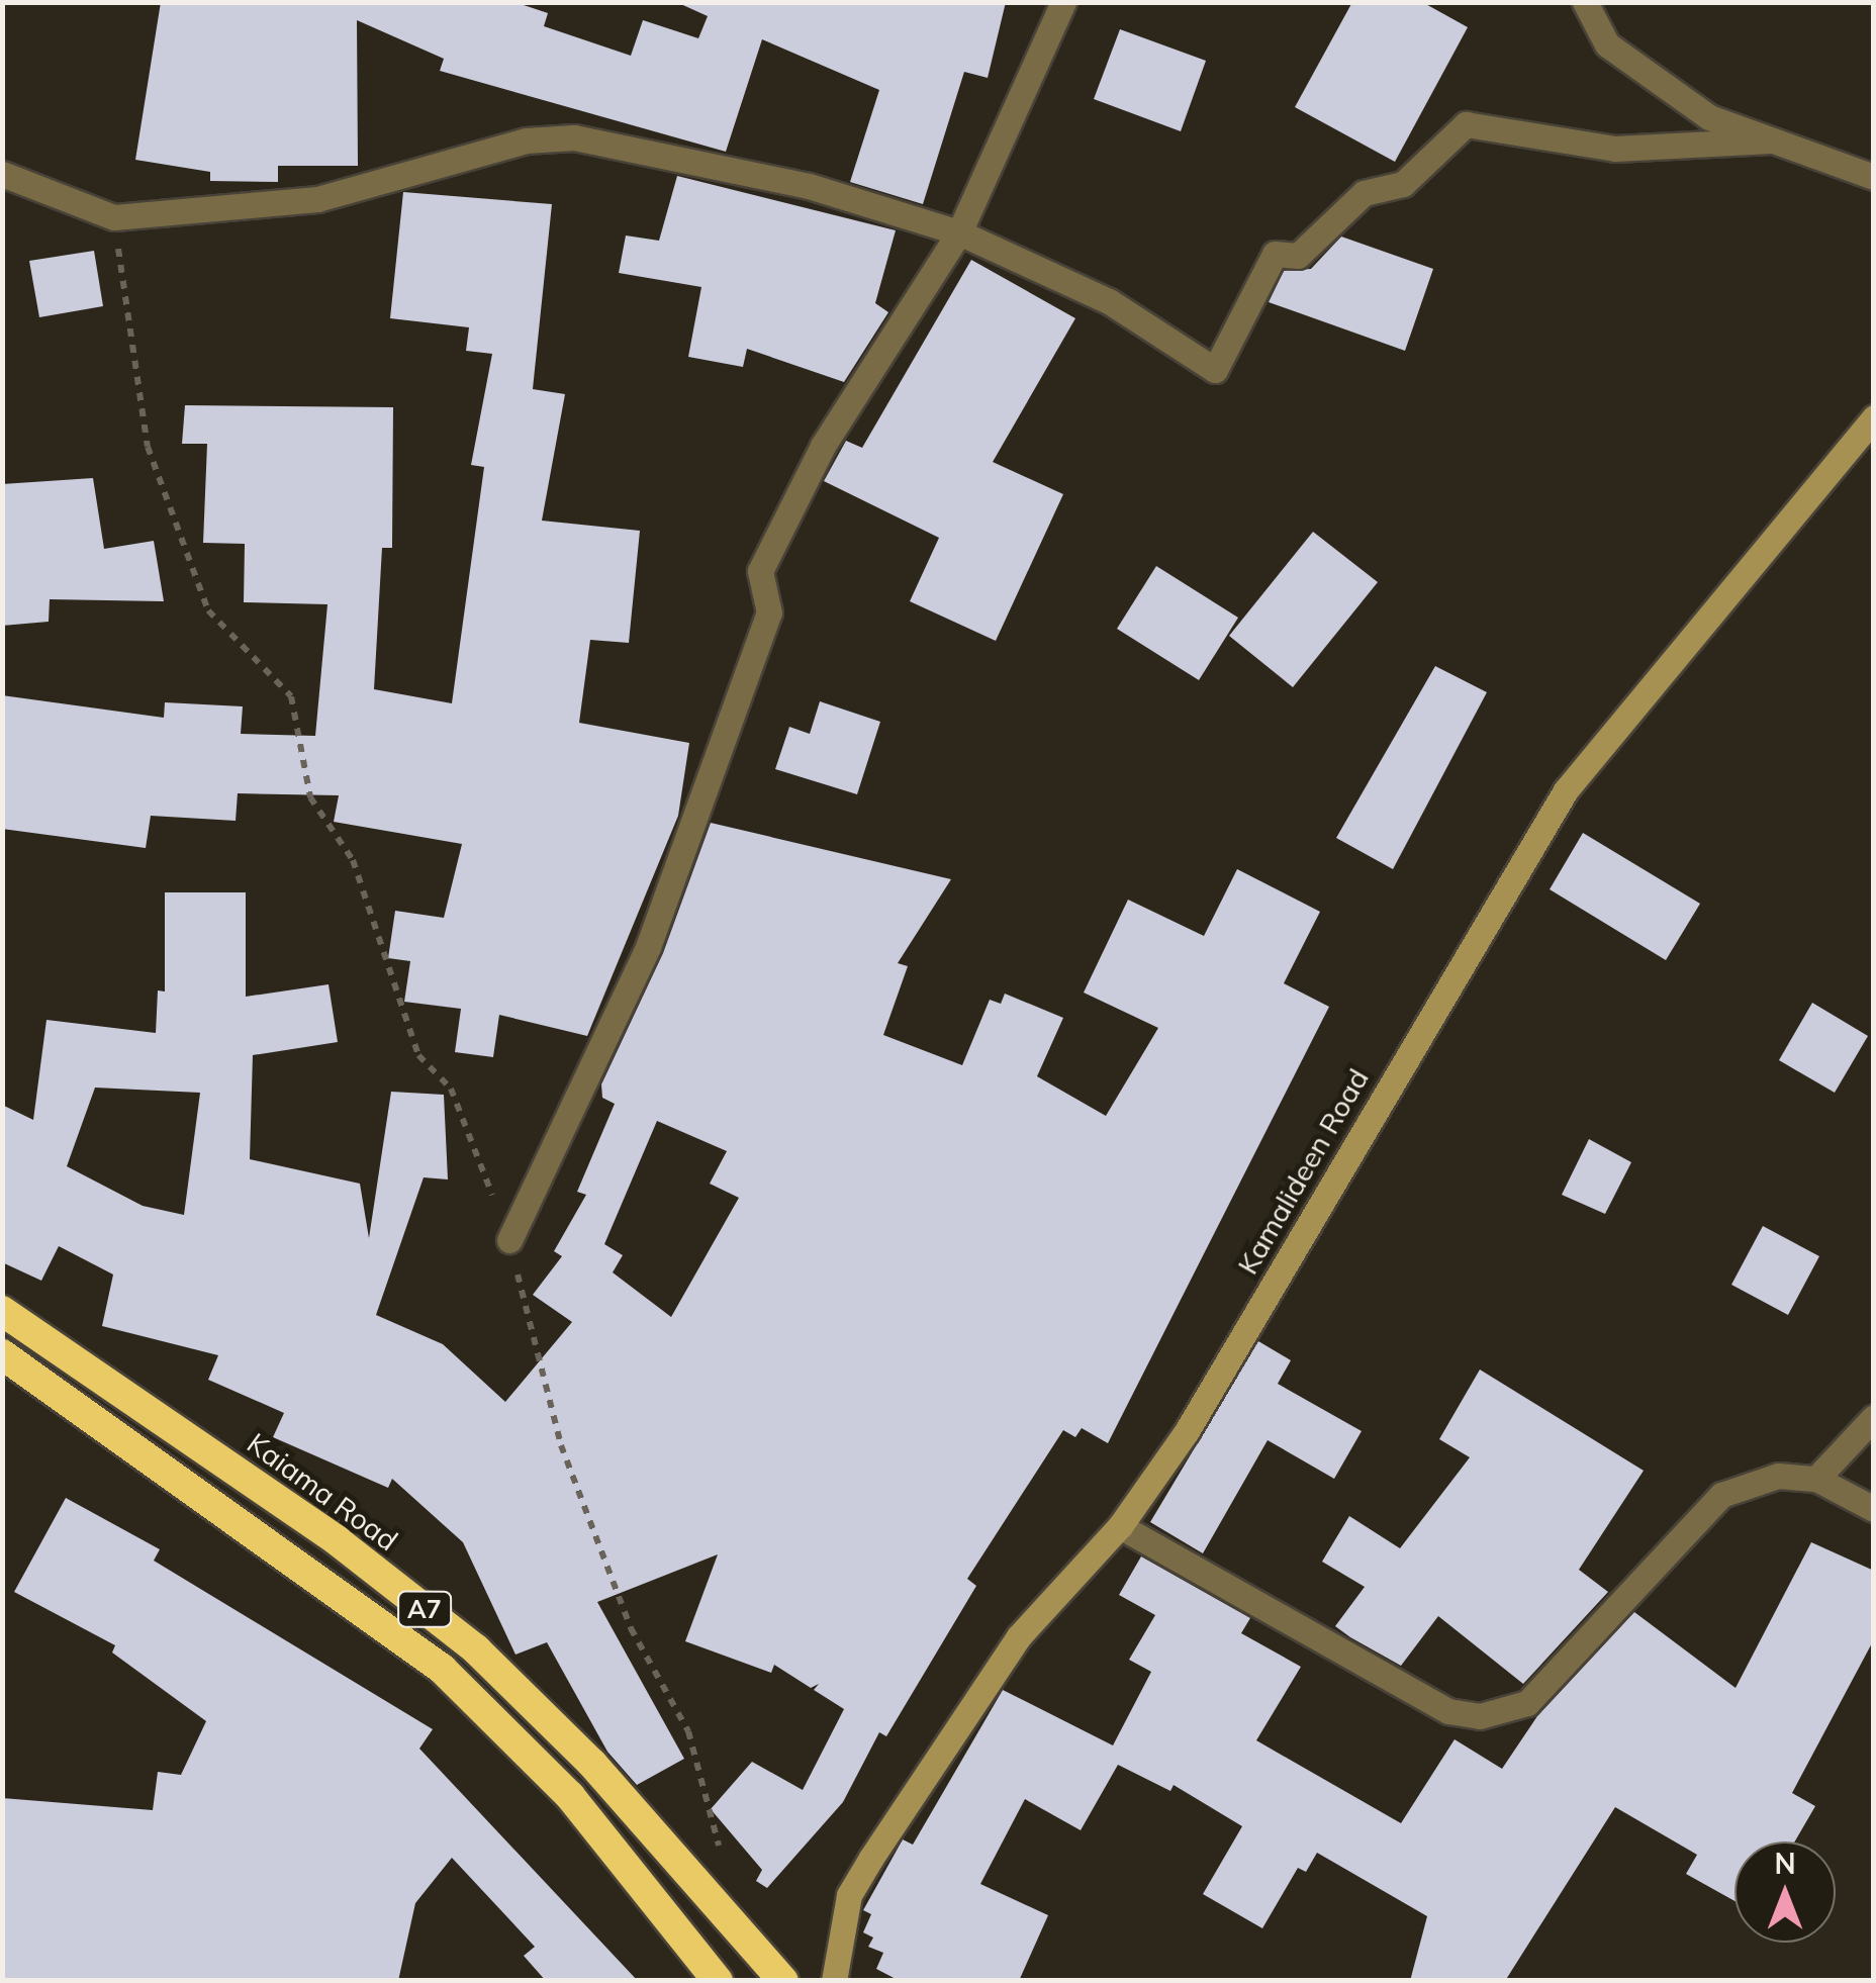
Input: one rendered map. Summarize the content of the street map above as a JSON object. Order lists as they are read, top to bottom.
{
  "streets": {
    "highway": ["Kaiama Road", "A7"],
    "street": ["Kamalideen Road"]
  },
  "north": "top"
}
